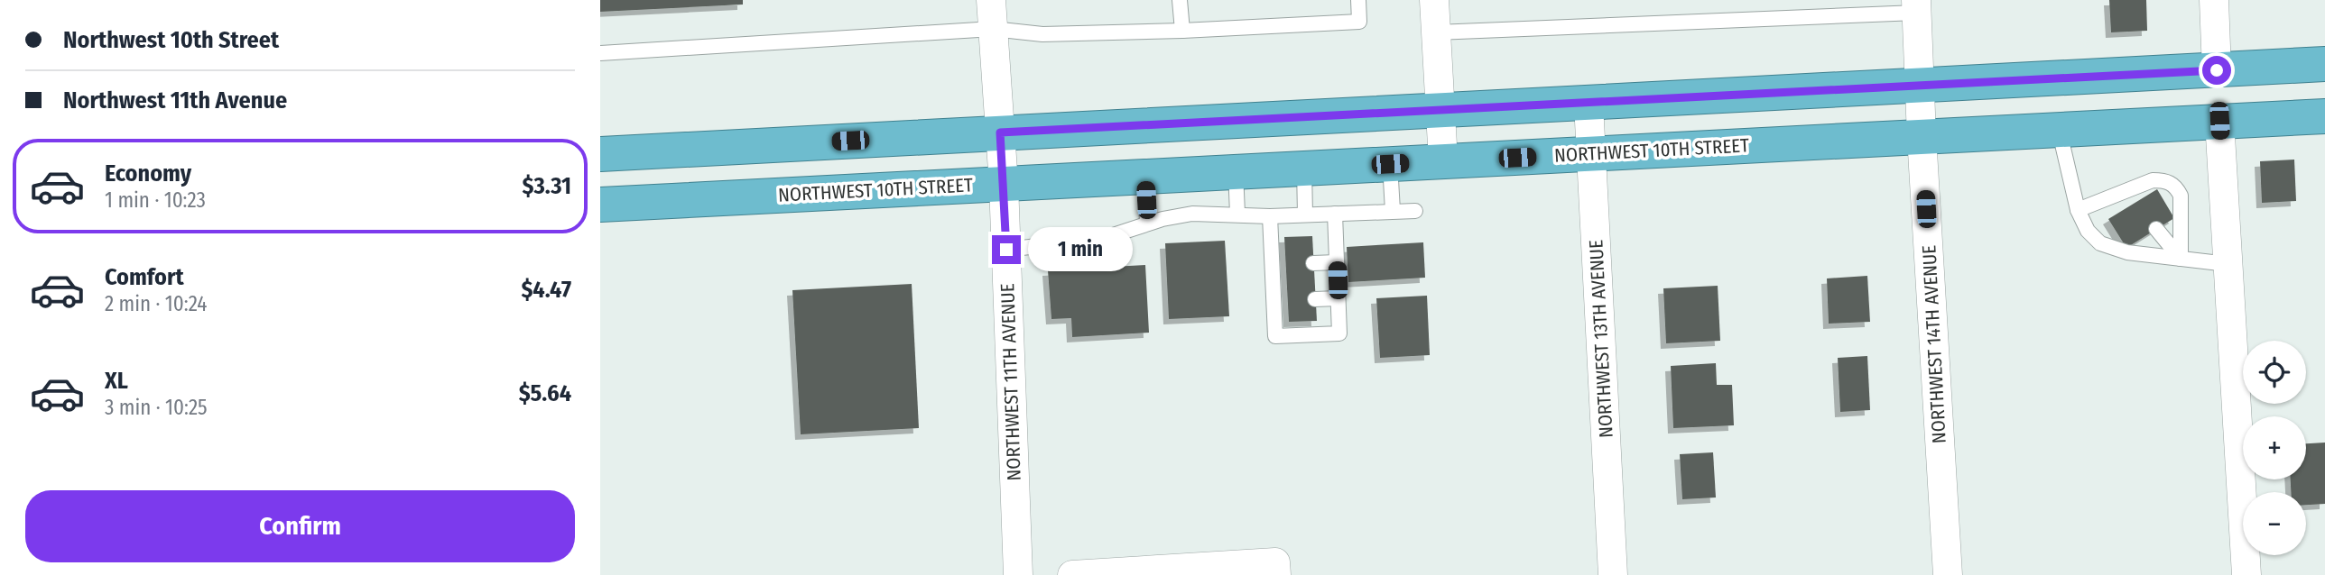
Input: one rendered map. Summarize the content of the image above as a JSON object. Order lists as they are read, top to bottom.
{
  "streets": {
    "highway": ["NORTHWEST 10TH STREET"],
    "street": ["NORTHWEST 13TH AVENUE", "NORTHWEST 14TH AVENUE", "NORTHWEST 11TH AVENUE"]
  },
  "crossings": [
    ["NORTHWEST 10TH STREET", "NORTHWEST 13TH AVENUE"],
    ["NORTHWEST 10TH STREET", "NORTHWEST 14TH AVENUE"],
    ["NORTHWEST 10TH STREET", "NORTHWEST 11TH AVENUE"]
  ],
  "page": {
    "banner": ["Northwest 10th Street", "Northwest 11th Avenue"],
    "list": [
      {
        "name": "Economy",
        "note": "1 min · 10:23",
        "value": "$3.31"
      },
      {
        "name": "Comfort",
        "note": "2 min · 10:24",
        "value": "$4.47"
      },
      {
        "name": "XL",
        "note": "3 min · 10:25",
        "value": "$5.64"
      }
    ],
    "bubble": "1 min",
    "map_buttons": ["+", "−"],
    "buttons": "Confirm"
  }
}
